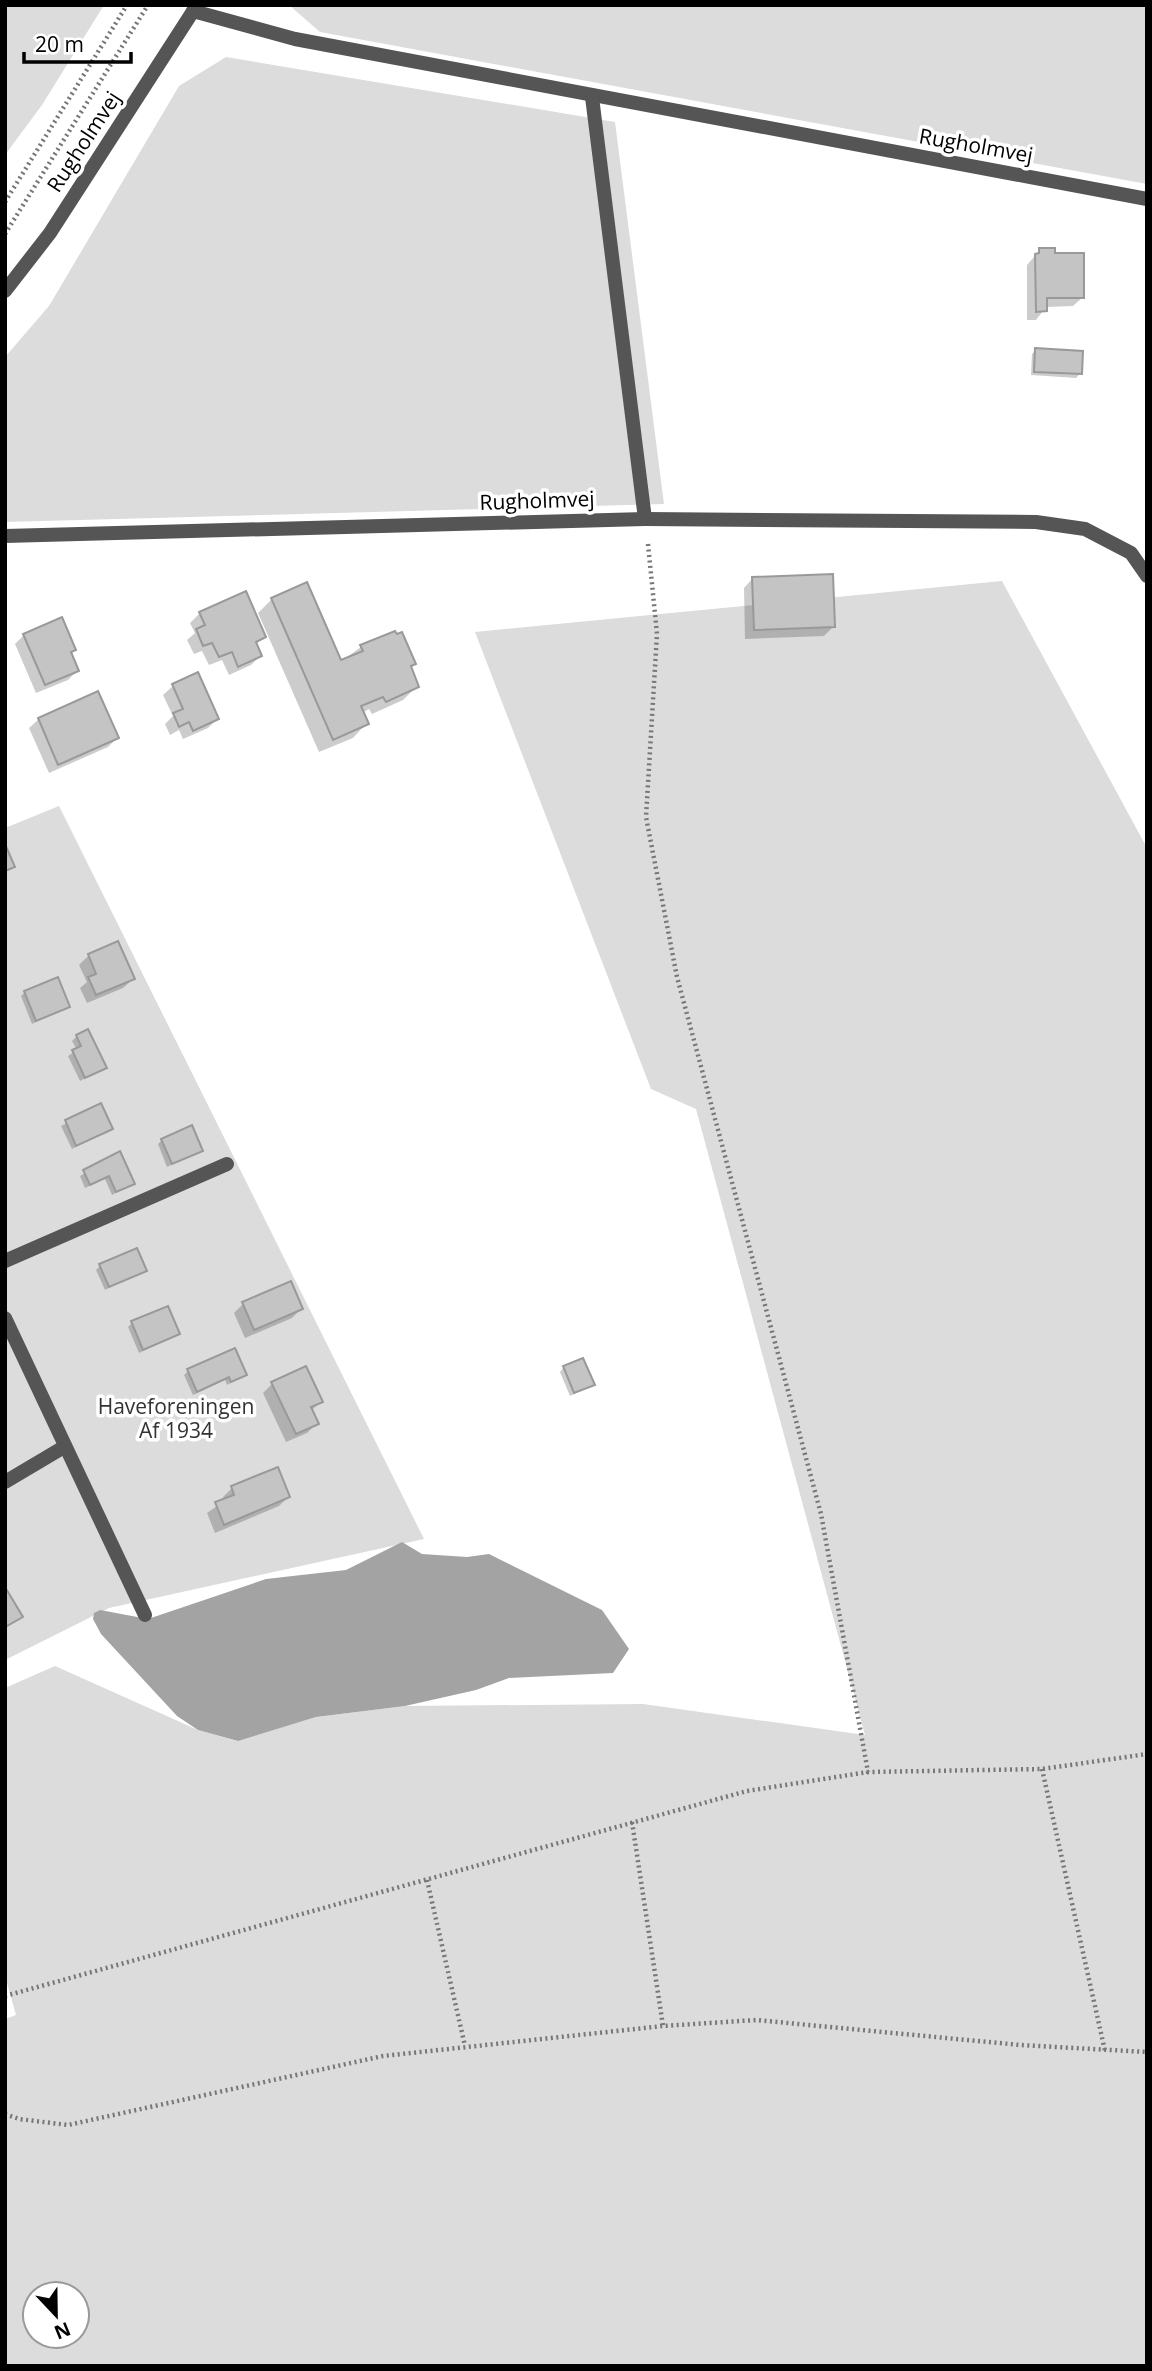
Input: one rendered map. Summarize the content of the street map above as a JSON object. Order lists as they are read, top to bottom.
{
  "streets": {
    "street": ["Rugholmvej"]
  },
  "parks": ["Haveforeningen Af 1934"],
  "scale_bar": "20 m",
  "north": "bottom"
}
